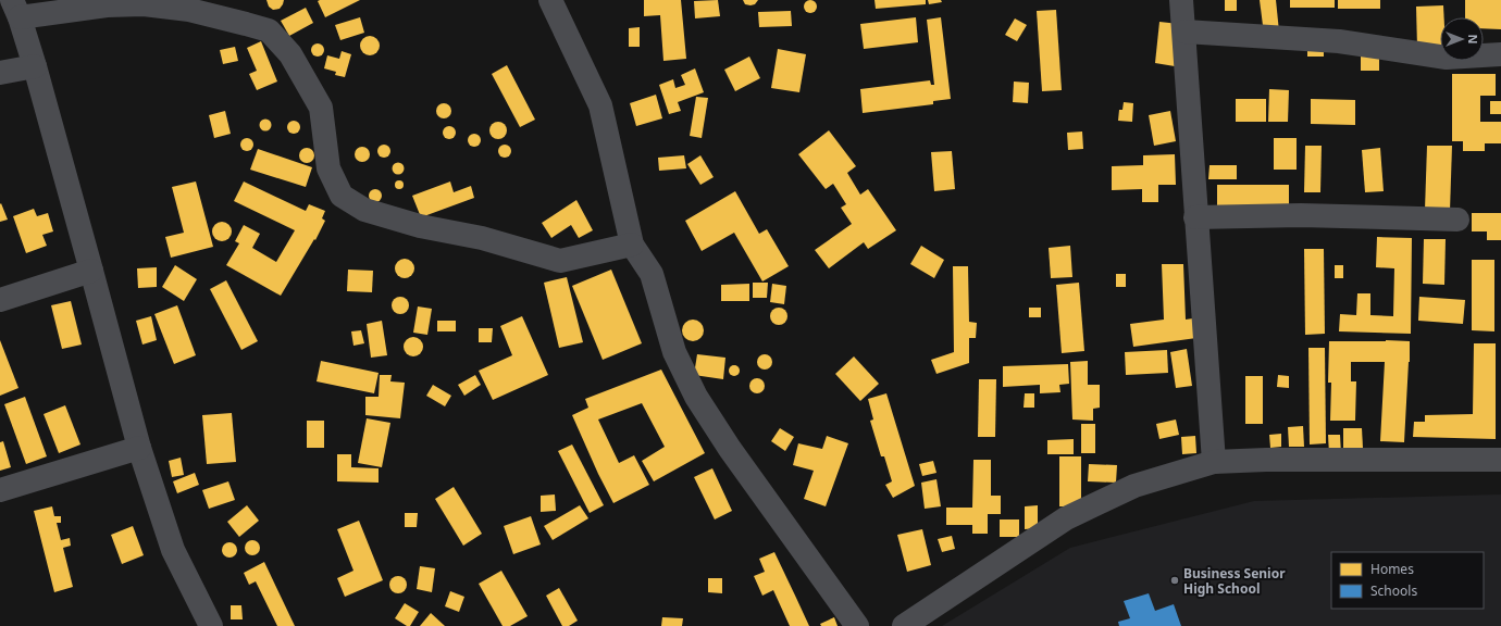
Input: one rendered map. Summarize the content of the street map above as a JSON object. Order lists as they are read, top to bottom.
{
  "places": ["Business Senior High School"],
  "legend": ["Homes", "Schools"],
  "north": "right"
}
